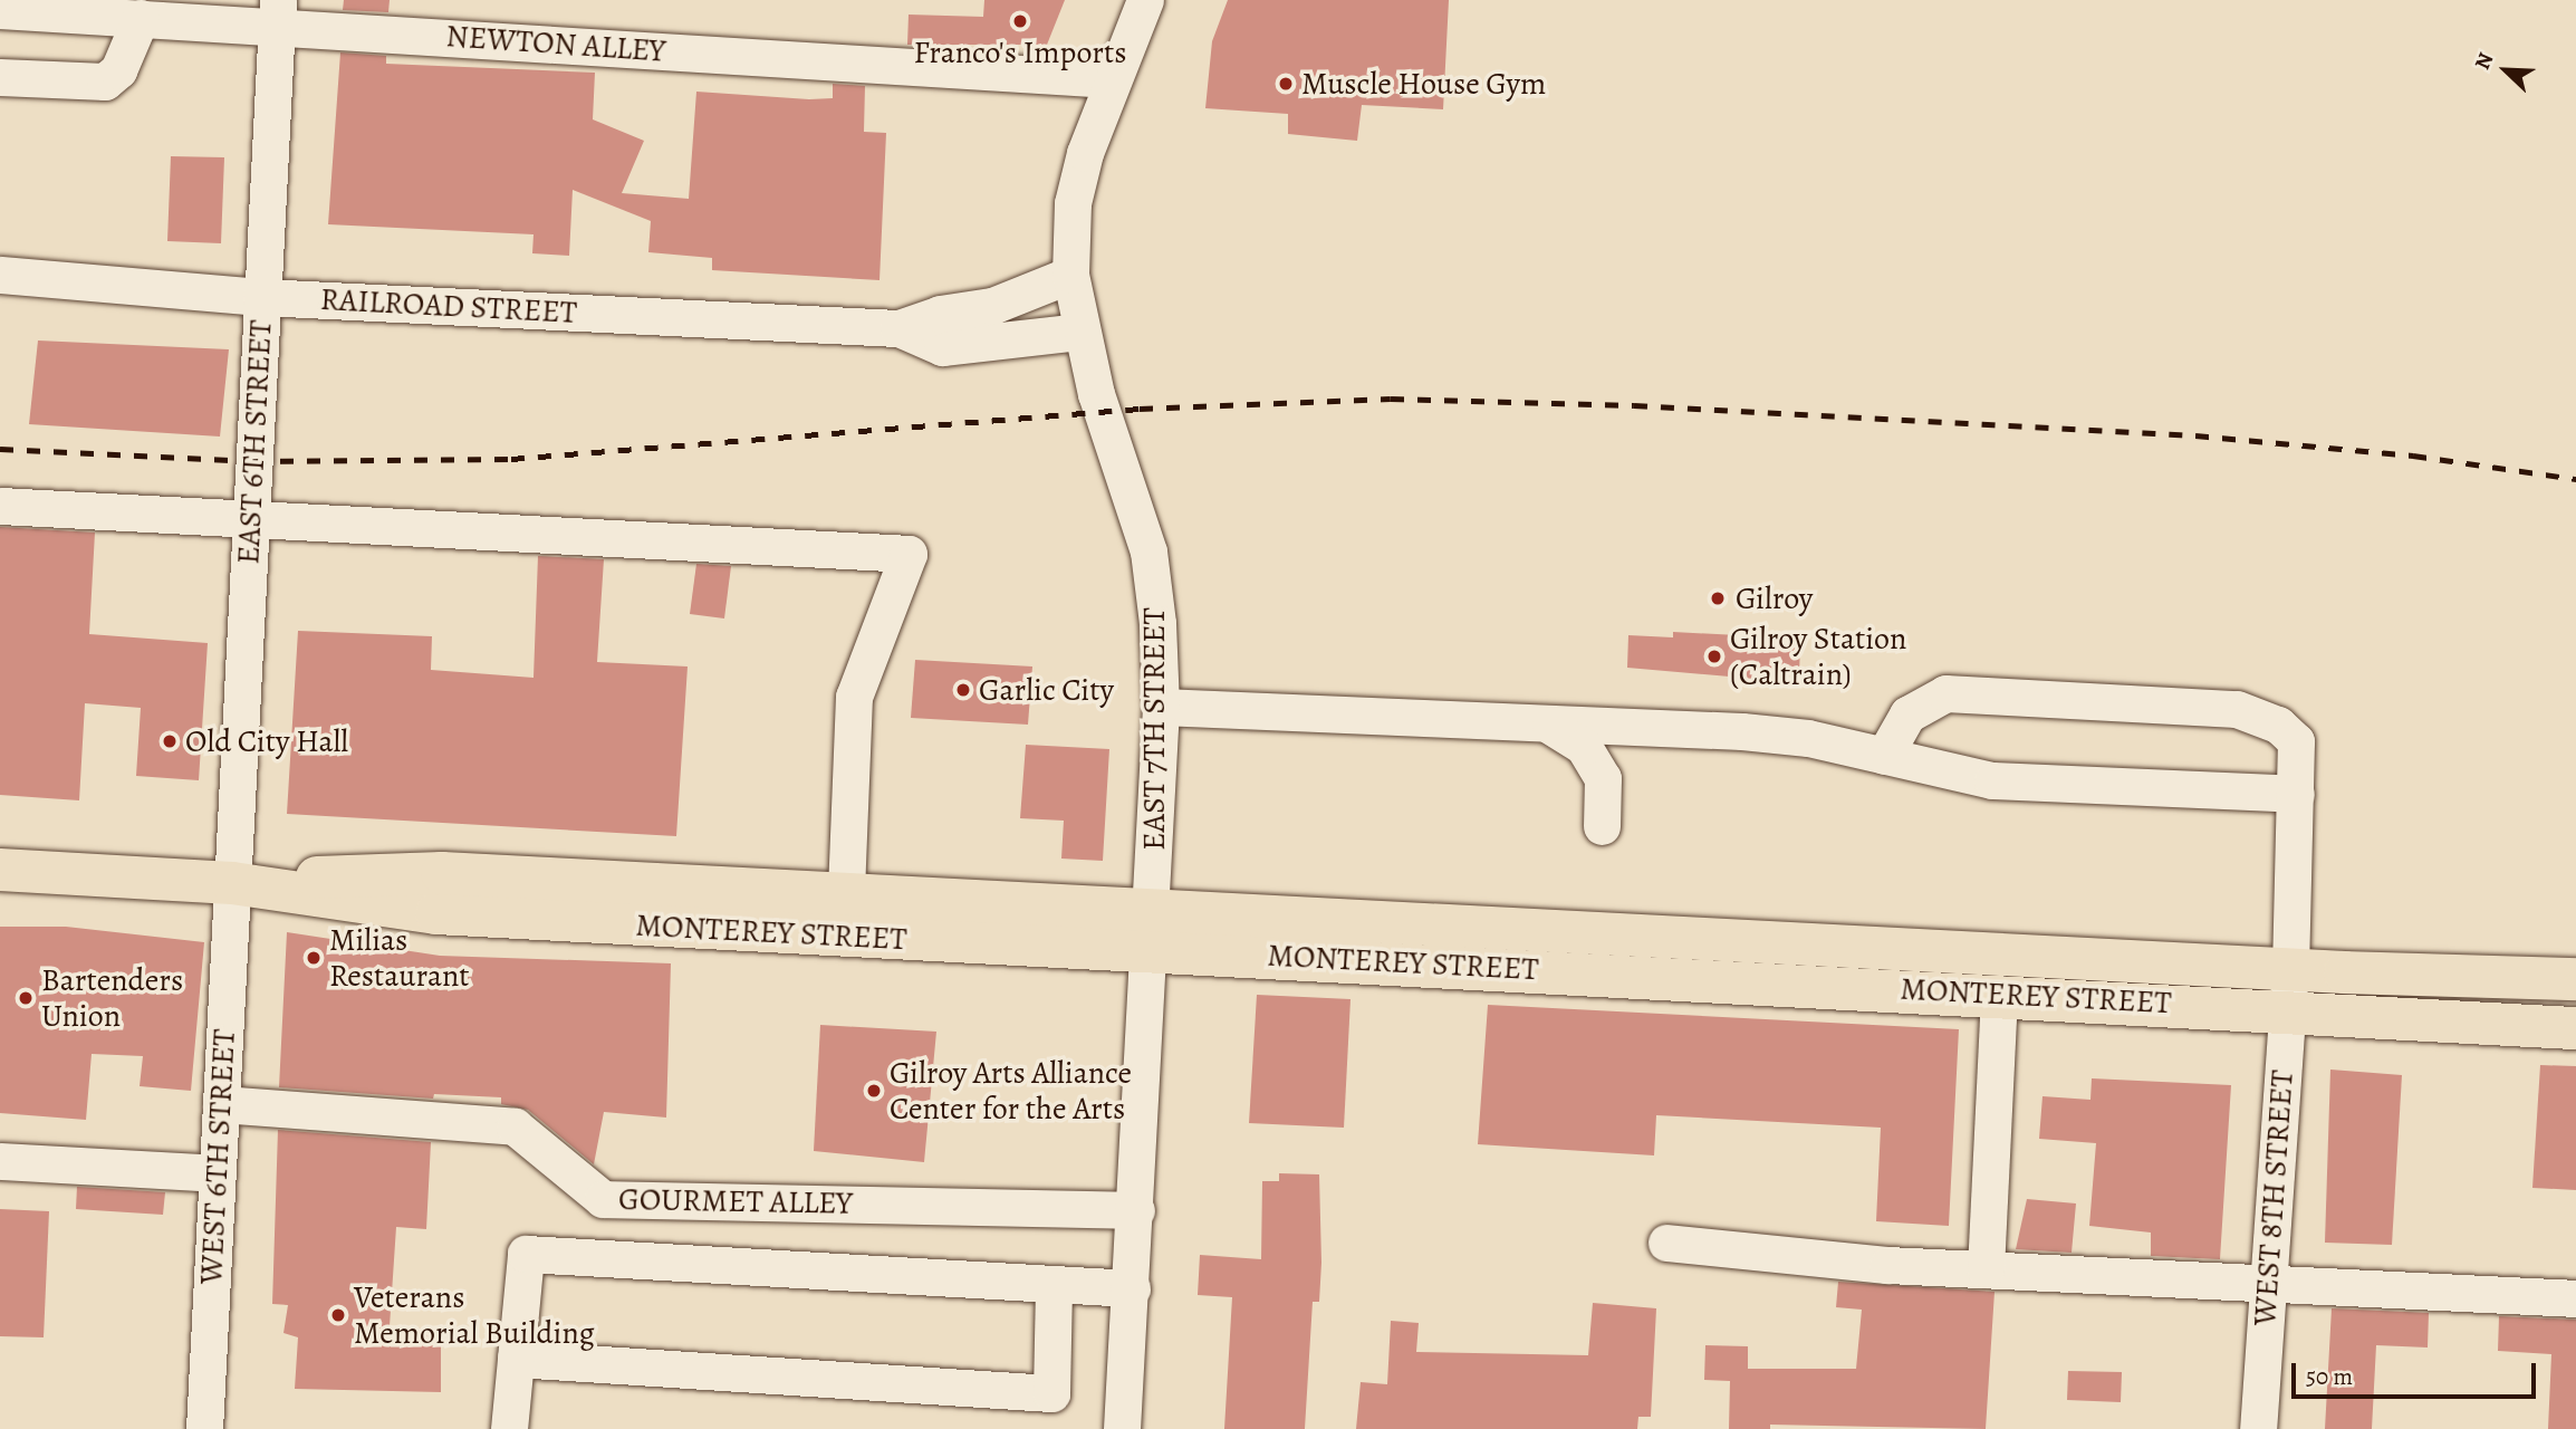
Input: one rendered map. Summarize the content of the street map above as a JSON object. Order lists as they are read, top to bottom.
{
  "streets": {
    "main road": ["MONTEREY STREET"],
    "street": [
      "NEWTON ALLEY",
      "RAILROAD STREET",
      "EAST 6TH STREET",
      "EAST 7TH STREET",
      "WEST 6TH STREET",
      "WEST 8TH STREET",
      "GOURMET ALLEY"
    ]
  },
  "crossings": [
    ["NEWTON ALLEY", "EAST 6TH STREET"],
    ["NEWTON ALLEY", "EAST 7TH STREET"],
    ["RAILROAD STREET", "EAST 6TH STREET"],
    ["RAILROAD STREET", "EAST 7TH STREET"],
    ["EAST 6TH STREET", "MONTEREY STREET"],
    ["EAST 6TH STREET", "WEST 6TH STREET"],
    ["EAST 7TH STREET", "MONTEREY STREET"],
    ["EAST 7TH STREET", "GOURMET ALLEY"],
    ["MONTEREY STREET", "WEST 6TH STREET"],
    ["MONTEREY STREET", "WEST 8TH STREET"],
    ["WEST 6TH STREET", "GOURMET ALLEY"]
  ],
  "places": [
    "Franco's Imports",
    "Muscle House Gym",
    "Gilroy",
    "Gilroy Station (Caltrain)",
    "Garlic City",
    "Old City Hall",
    "Milias Restaurant",
    "Bartenders Union",
    "Gilroy Arts Alliance Center for the Arts",
    "Veterans Memorial Building"
  ],
  "scale_bar": "50 m",
  "north": "top left"
}
